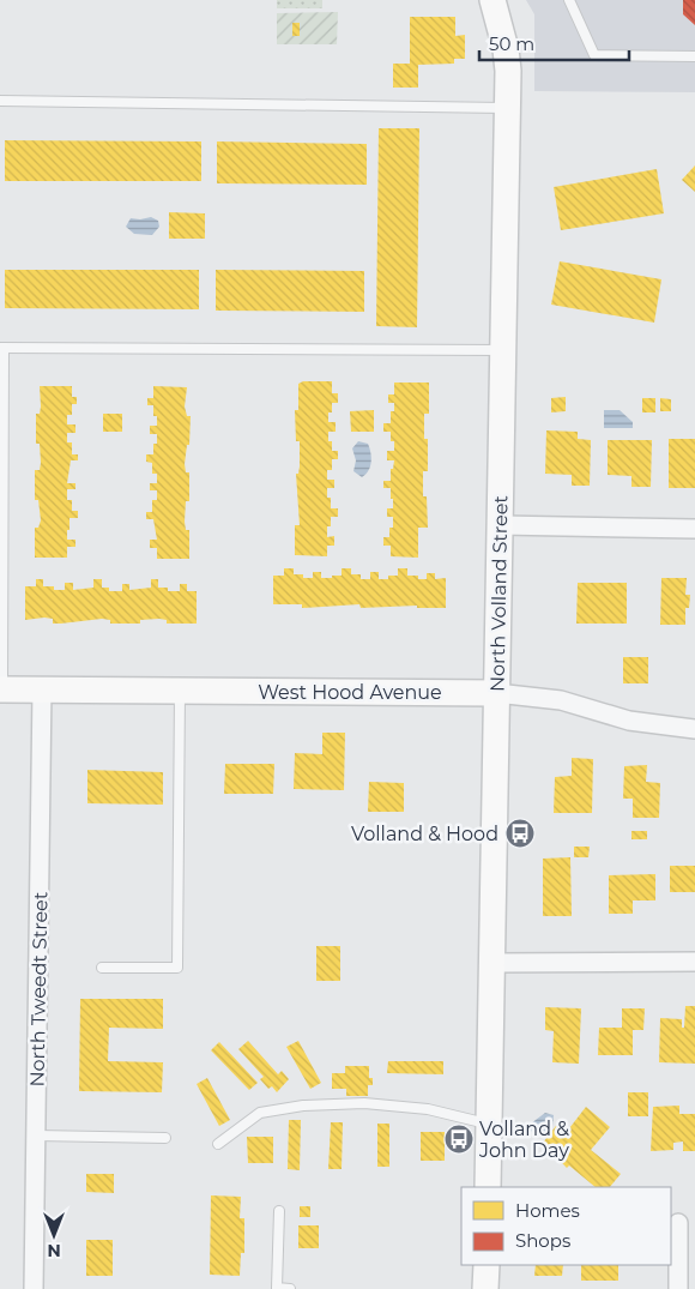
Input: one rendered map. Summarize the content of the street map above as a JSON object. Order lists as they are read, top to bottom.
{
  "streets": {
    "main road": ["North Volland Street", "West Hood Avenue"],
    "street": ["North Tweedt Street"]
  },
  "crossings": [
    ["North Volland Street", "West Hood Avenue"],
    ["West Hood Avenue", "North Tweedt Street"]
  ],
  "places": {
    "bus stop": ["Volland & Hood", "Volland & John Day"]
  },
  "legend": ["Homes", "Shops"],
  "scale_bar": "50 m",
  "north": "bottom"
}
